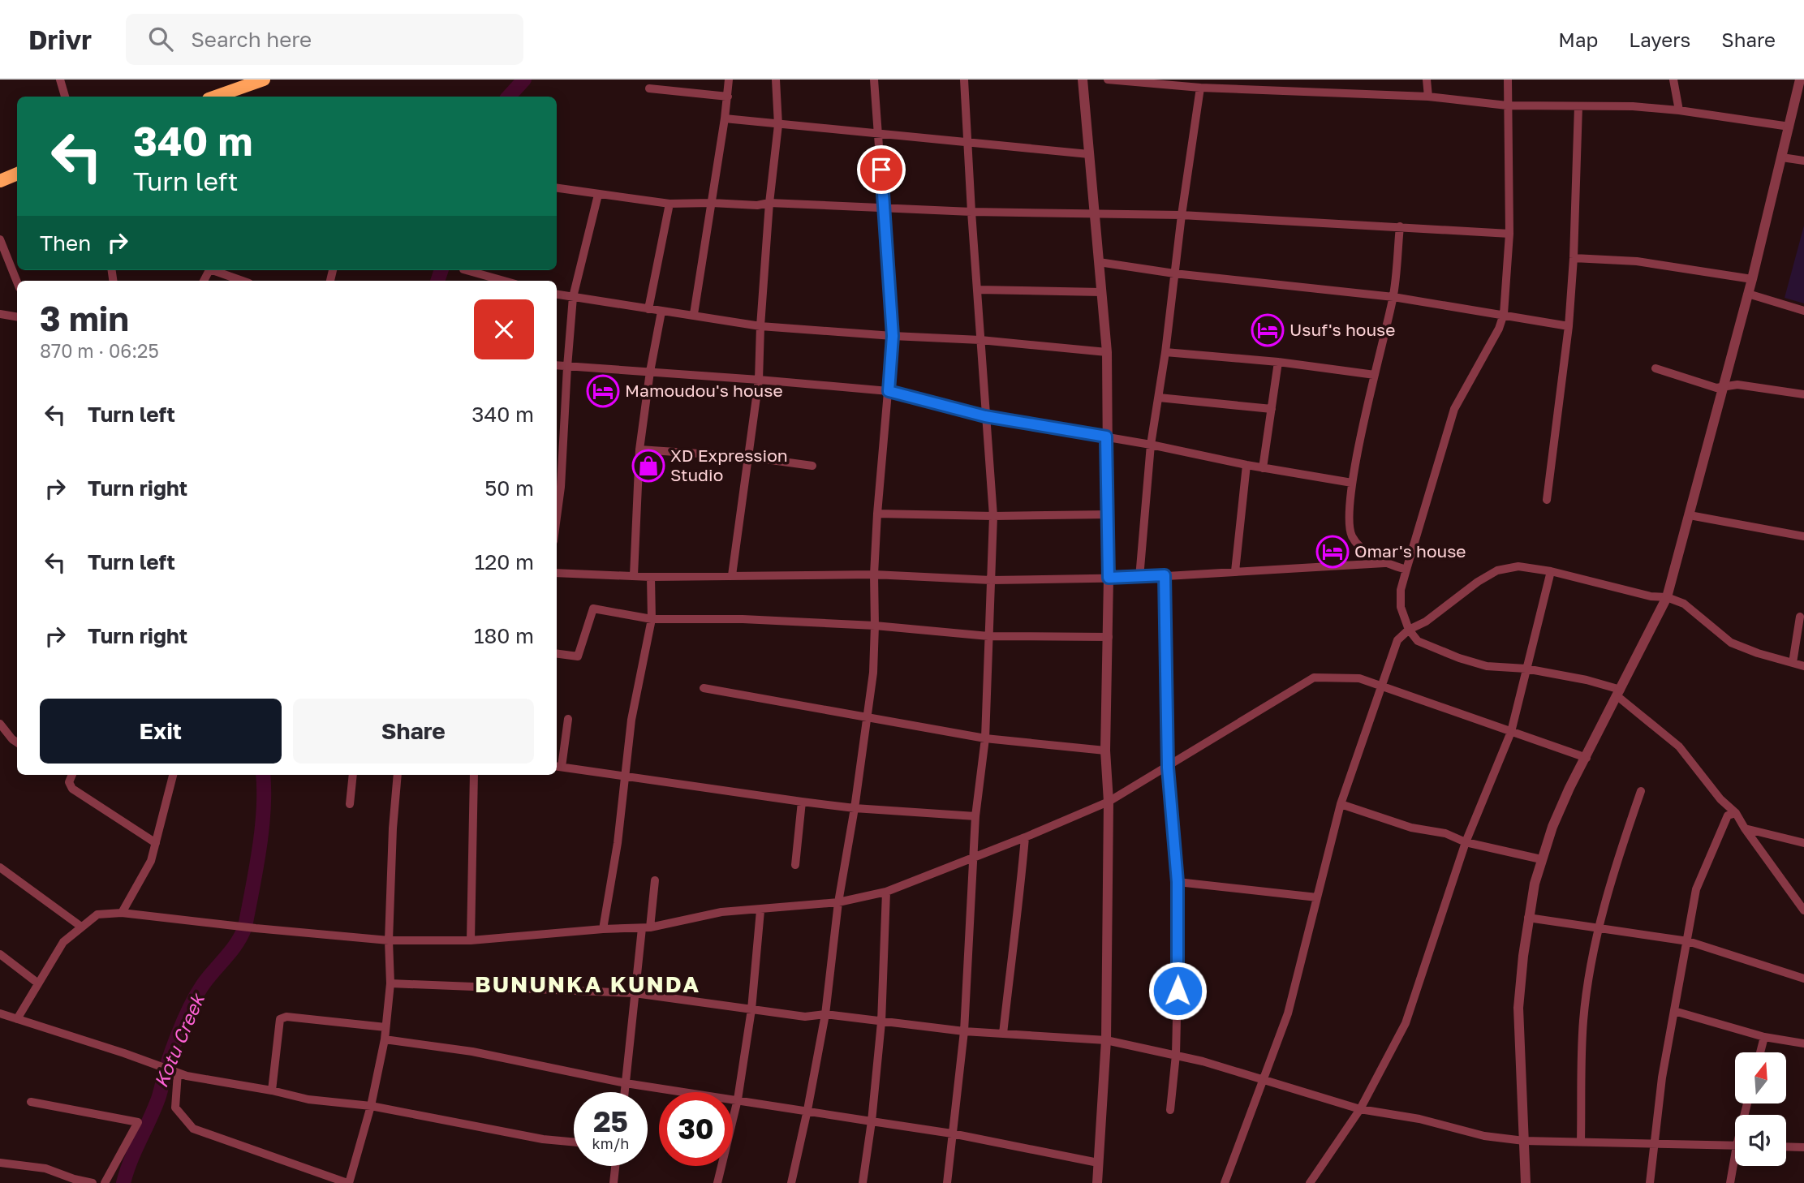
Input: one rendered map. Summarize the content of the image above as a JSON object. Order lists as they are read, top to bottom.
{
  "districts": ["BUNUNKA KUNDA"],
  "water": ["Kotu Creek"],
  "places": {
    "hotel": ["Usuf's house", "Mamoudou's house", "Omar's house"],
    "shop": ["XD Expression Studio"]
  },
  "north": "top",
  "page": {
    "header": "Drivr",
    "search": "Search here",
    "nav": ["Map", "Layers", "Share"],
    "turn": ["340 m", "Turn left"],
    "then": "Then",
    "heading": ["3 min", "870 m · 06:25"],
    "list": [
      {
        "name": "Turn left",
        "value": "340 m"
      },
      {
        "name": "Turn right",
        "value": "50 m"
      },
      {
        "name": "Turn left",
        "value": "120 m"
      },
      {
        "name": "Turn right",
        "value": "180 m"
      }
    ],
    "buttons": ["Exit", "Share"],
    "speed": "25 km/h",
    "limit": "30"
  }
}
